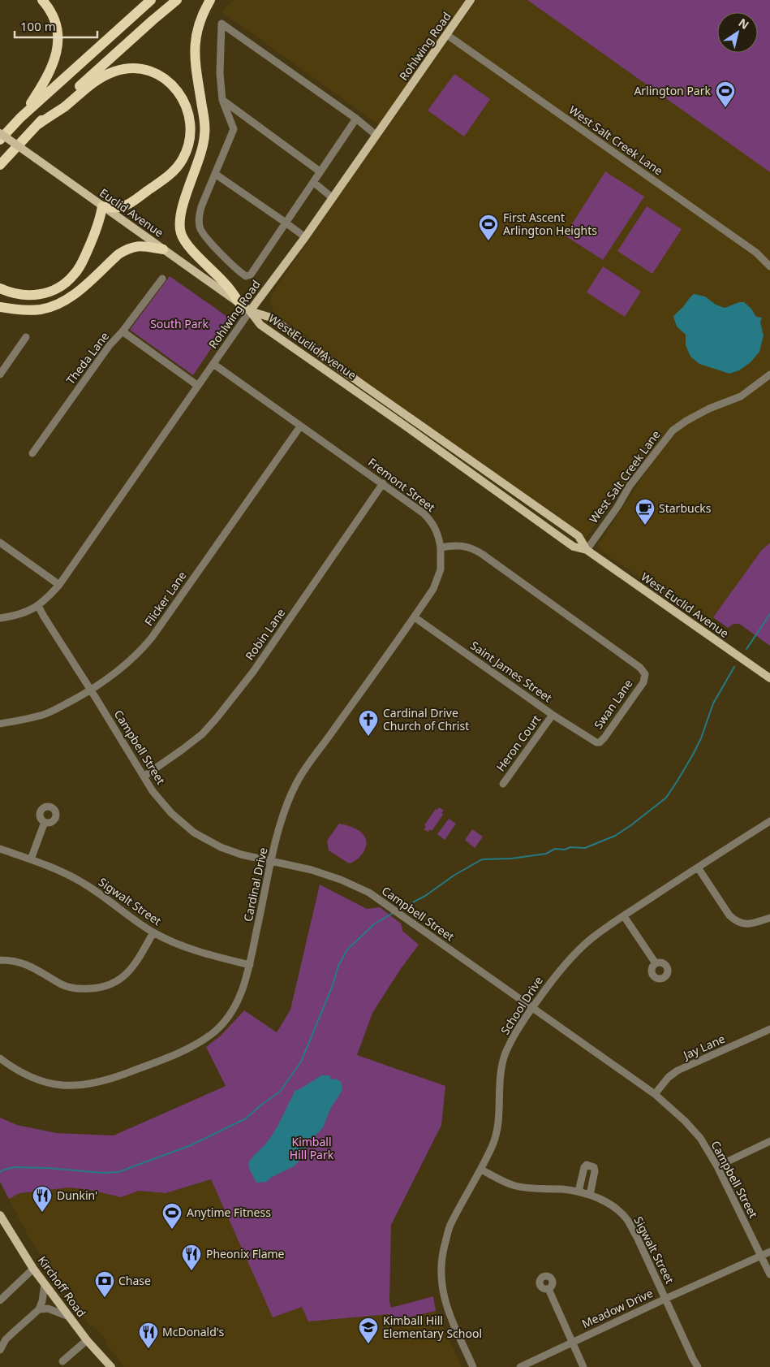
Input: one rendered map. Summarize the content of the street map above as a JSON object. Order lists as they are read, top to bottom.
{
  "streets": {
    "main road": [
      "Rohlwing Road",
      "Euclid Avenue",
      "West Euclid Avenue",
      "Kirchoff Road"
    ],
    "street": [
      "West Salt Creek Lane",
      "Theda Lane",
      "Fremont Street",
      "Flicker Lane",
      "Robin Lane",
      "Saint James Street",
      "Swan Lane",
      "Heron Court",
      "Campbell Street",
      "Cardinal Drive",
      "Sigwalt Street",
      "School Drive",
      "Jay Lane",
      "Meadow Drive"
    ]
  },
  "crossings": [
    ["Rohlwing Road", "West Salt Creek Lane"],
    ["Rohlwing Road", "Euclid Avenue"],
    ["Rohlwing Road", "West Euclid Avenue"],
    ["Rohlwing Road", "Fremont Street"],
    ["Rohlwing Road", "Campbell Street"],
    ["West Salt Creek Lane", "West Euclid Avenue"],
    ["Euclid Avenue", "West Euclid Avenue"],
    ["Fremont Street", "Flicker Lane"],
    ["Fremont Street", "Robin Lane"],
    ["Fremont Street", "Swan Lane"],
    ["Fremont Street", "Cardinal Drive"],
    ["Flicker Lane", "Campbell Street"],
    ["Robin Lane", "Campbell Street"],
    ["Saint James Street", "Swan Lane"],
    ["Saint James Street", "Heron Court"],
    ["Saint James Street", "Cardinal Drive"],
    ["Swan Lane", "Cardinal Drive"],
    ["Campbell Street", "Cardinal Drive"],
    ["Campbell Street", "School Drive"],
    ["Campbell Street", "Jay Lane"],
    ["Campbell Street", "Meadow Drive"],
    ["Cardinal Drive", "Sigwalt Street"],
    ["Sigwalt Street", "School Drive"],
    ["Sigwalt Street", "Meadow Drive"]
  ],
  "parks": ["South Park", "Kimball Hill Park"],
  "places": {
    "sports": ["Arlington Park", "First Ascent Arlington Heights", "Anytime Fitness"],
    "cafe": ["Starbucks"],
    "church": ["Cardinal Drive Church of Christ"],
    "restaurant": ["Dunkin'", "Pheonix Flame", "McDonald's"],
    "bank": ["Chase"],
    "school or university": ["Kimball Hill Elementary School"]
  },
  "scale_bar": "100 m",
  "north": "top right"
}
